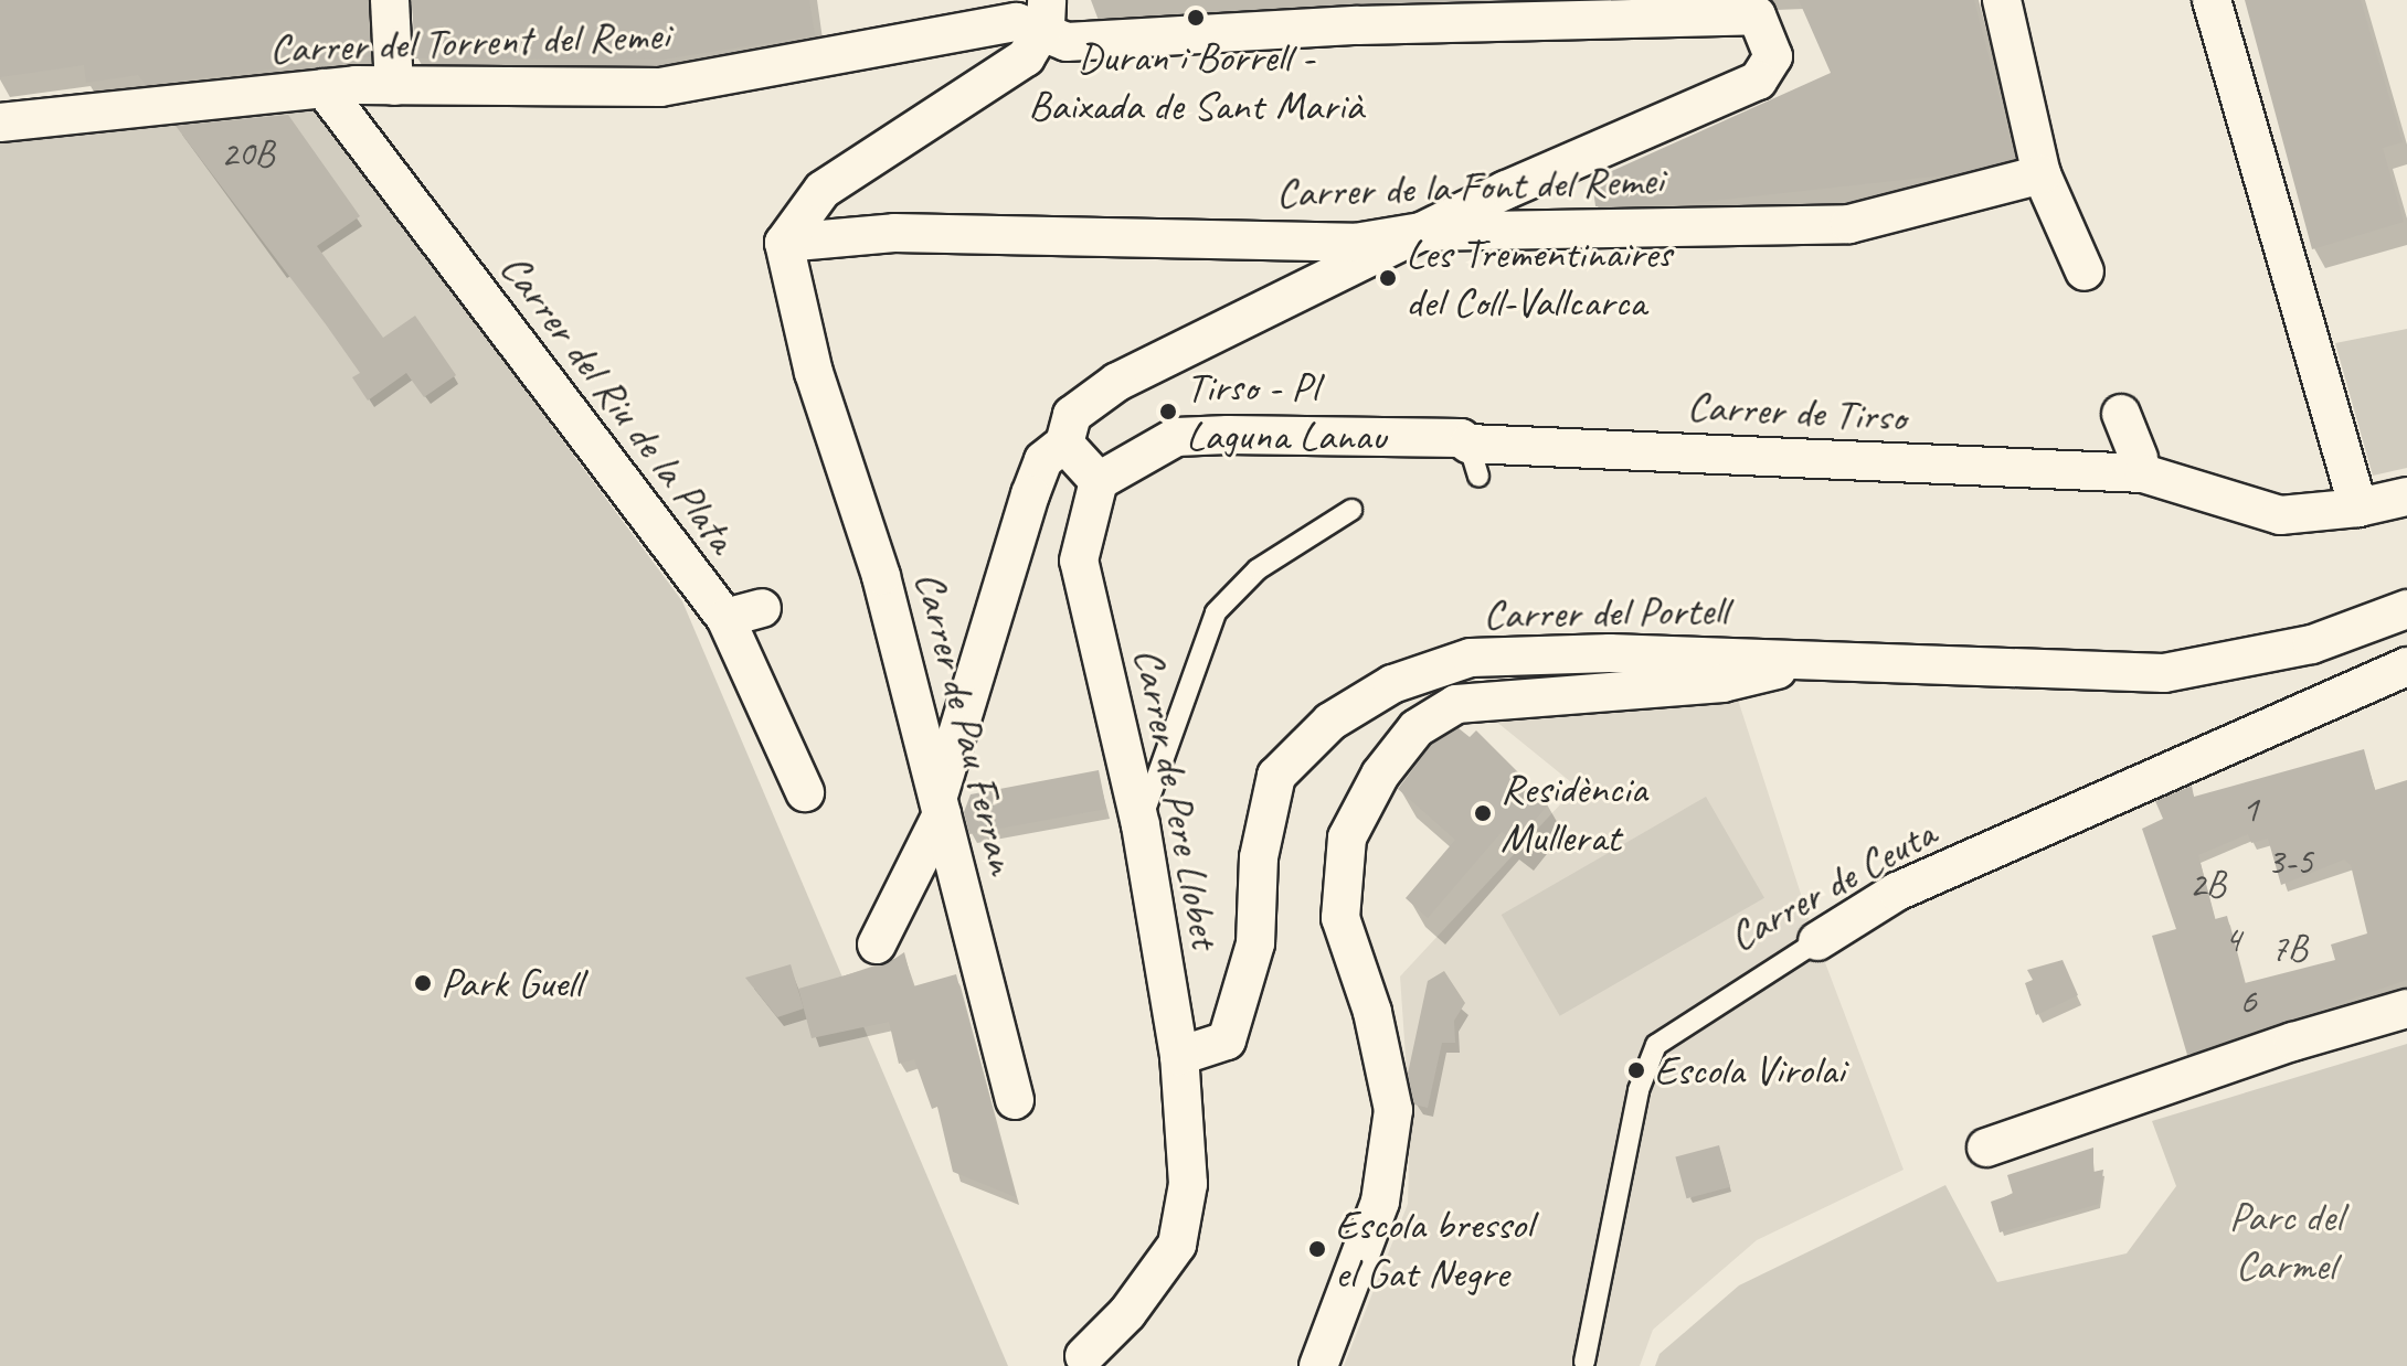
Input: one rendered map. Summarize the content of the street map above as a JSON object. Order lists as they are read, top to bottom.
{
  "streets": {
    "street": [
      "Carrer del Torrent del Remei",
      "Carrer de la Font del Remei",
      "Carrer del Riu de la Plata",
      "Carrer de Tirso",
      "Carrer del Portell",
      "Carrer de Pau Ferran",
      "Carrer de Pere Llobet",
      "Carrer de Ceuta"
    ]
  },
  "crossings": [
    ["Carrer del Torrent del Remei", "Carrer de la Font del Remei"],
    ["Carrer del Torrent del Remei", "Carrer del Riu de la Plata"],
    ["Carrer de la Font del Remei", "Carrer de Pau Ferran"],
    ["Carrer de Tirso", "Carrer de Pere Llobet"],
    ["Carrer del Portell", "Carrer de Pere Llobet"]
  ],
  "parks": ["Parc del Carmel"],
  "places": [
    "Duran i Borrell - Baixada de Sant Marià",
    "Les Trementinaires del Coll-Vallcarca",
    "Tirso - Pl Laguna Lanau",
    "Residència Mullerat",
    "Park Guell",
    "Escola Virolai",
    "Escola bressol el Gat Negre"
  ],
  "house_numbers": [
    "20B",
    "1",
    "3-5",
    "2B",
    "4",
    "7B",
    "6"
  ]
}
